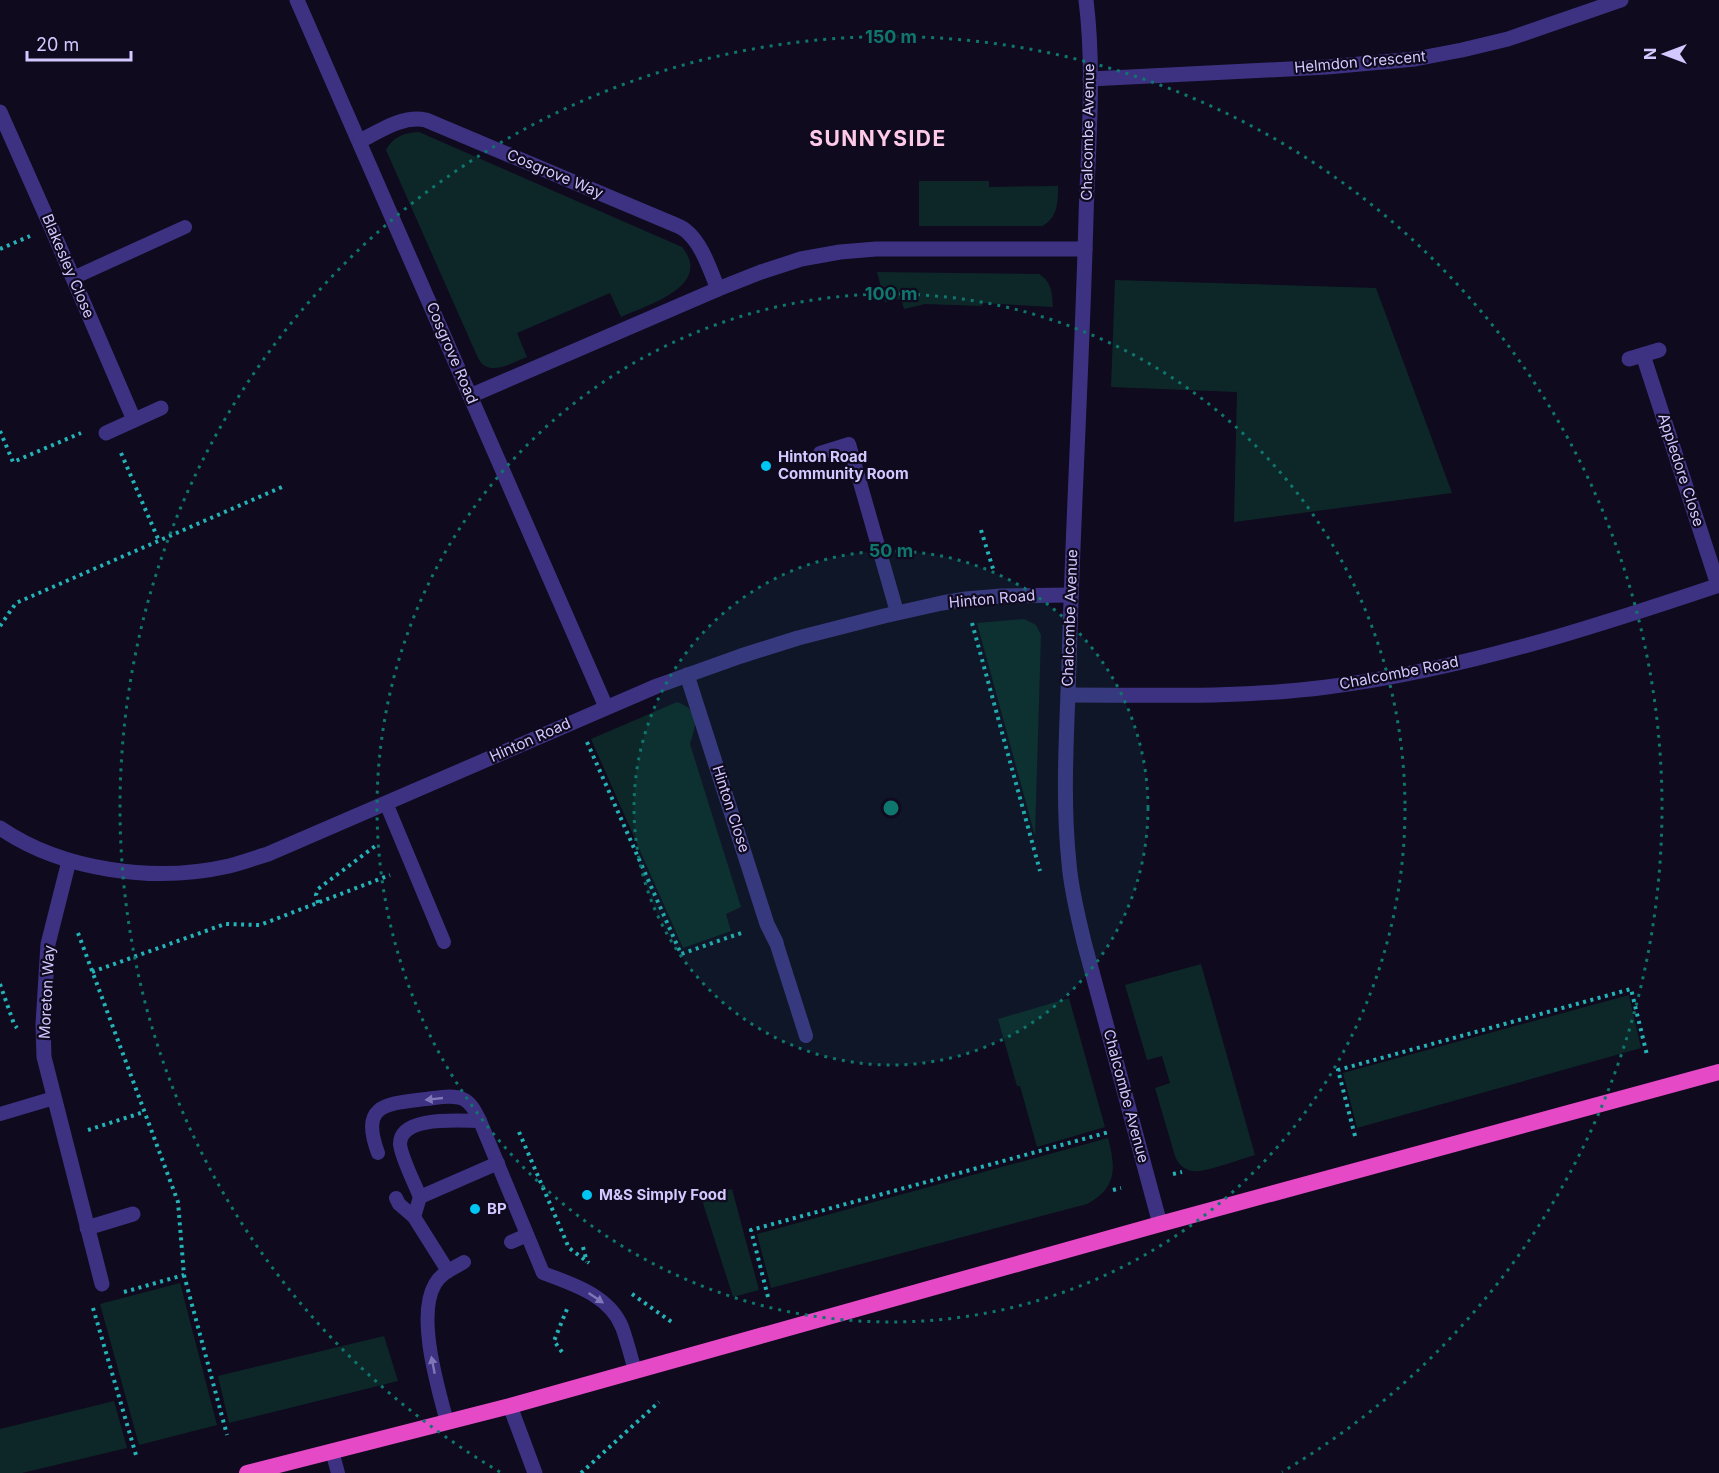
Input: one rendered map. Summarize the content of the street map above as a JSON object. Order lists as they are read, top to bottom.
{
  "streets": {
    "street": [
      "Helmdon Crescent",
      "Chalcombe Avenue",
      "Cosgrove Way",
      "Blakesley Close",
      "Cosgrove Road",
      "Appledore Close",
      "Hinton Road",
      "Chalcombe Road",
      "Hinton Close",
      "Moreton Way"
    ]
  },
  "crossings": [
    ["Helmdon Crescent", "Chalcombe Avenue"],
    ["Chalcombe Avenue", "Hinton Road"],
    ["Chalcombe Avenue", "Chalcombe Road"],
    ["Cosgrove Way", "Cosgrove Road"],
    ["Cosgrove Road", "Hinton Road"],
    ["Appledore Close", "Chalcombe Road"],
    ["Hinton Road", "Hinton Close"],
    ["Hinton Road", "Moreton Way"]
  ],
  "districts": ["SUNNYSIDE"],
  "places": ["Hinton Road Community Room", "M&S Simply Food", "BP"],
  "scale_bar": "20 m",
  "north": "left",
  "rings": ["150 m", "100 m", "50 m"]
}
